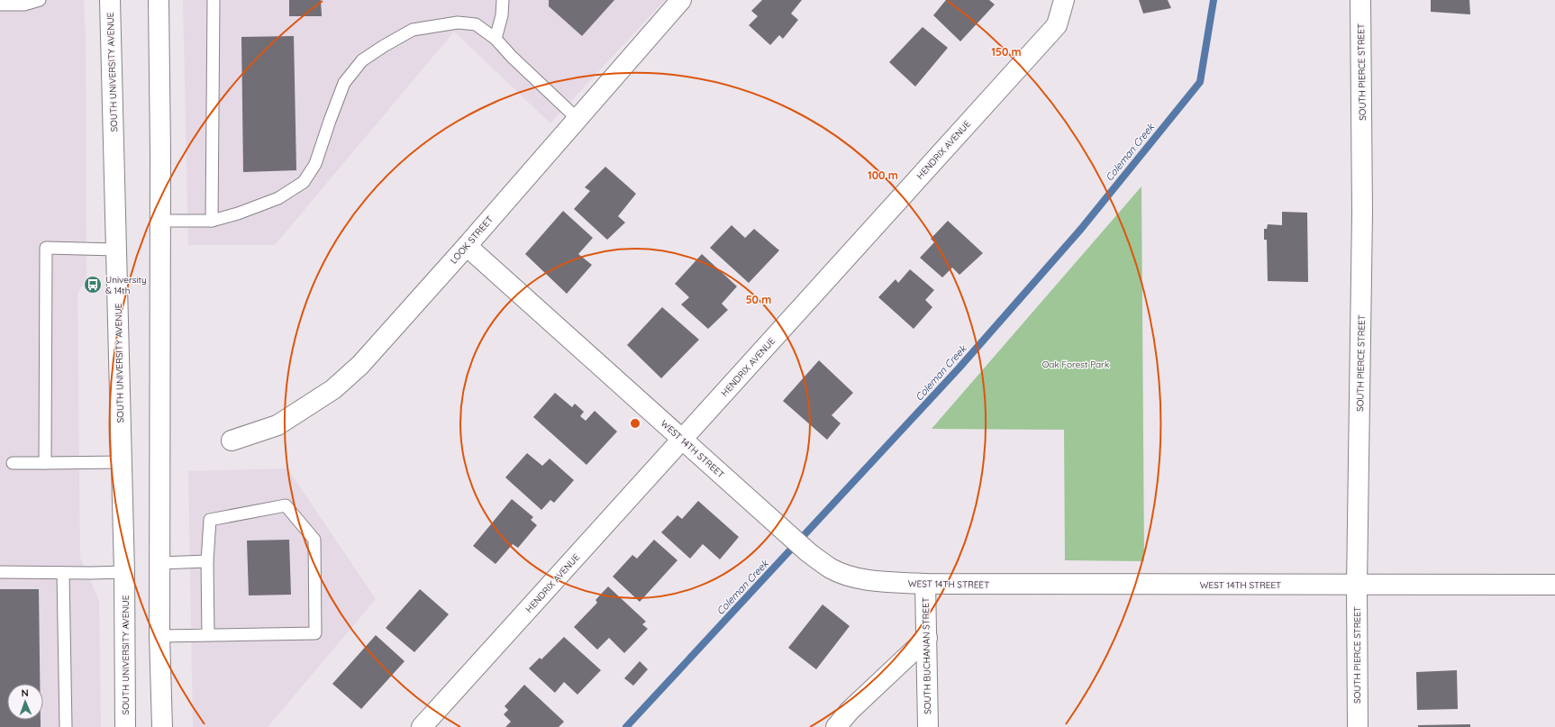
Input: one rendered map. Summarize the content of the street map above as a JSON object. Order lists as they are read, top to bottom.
{
  "streets": {
    "street": [
      "SOUTH UNIVERSITY AVENUE",
      "SOUTH PIERCE STREET",
      "HENDRIX AVENUE",
      "LOOK STREET",
      "WEST 14TH STREET",
      "SOUTH BUCHANAN STREET"
    ]
  },
  "crossings": [
    ["SOUTH PIERCE STREET", "WEST 14TH STREET"],
    ["HENDRIX AVENUE", "WEST 14TH STREET"],
    ["LOOK STREET", "WEST 14TH STREET"],
    ["WEST 14TH STREET", "SOUTH BUCHANAN STREET"]
  ],
  "water": ["Coleman Creek"],
  "parks": ["Oak Forest Park"],
  "places": {
    "bus stop": ["University & 14th"]
  },
  "north": "top",
  "rings": ["150 m", "100 m", "50 m"]
}
